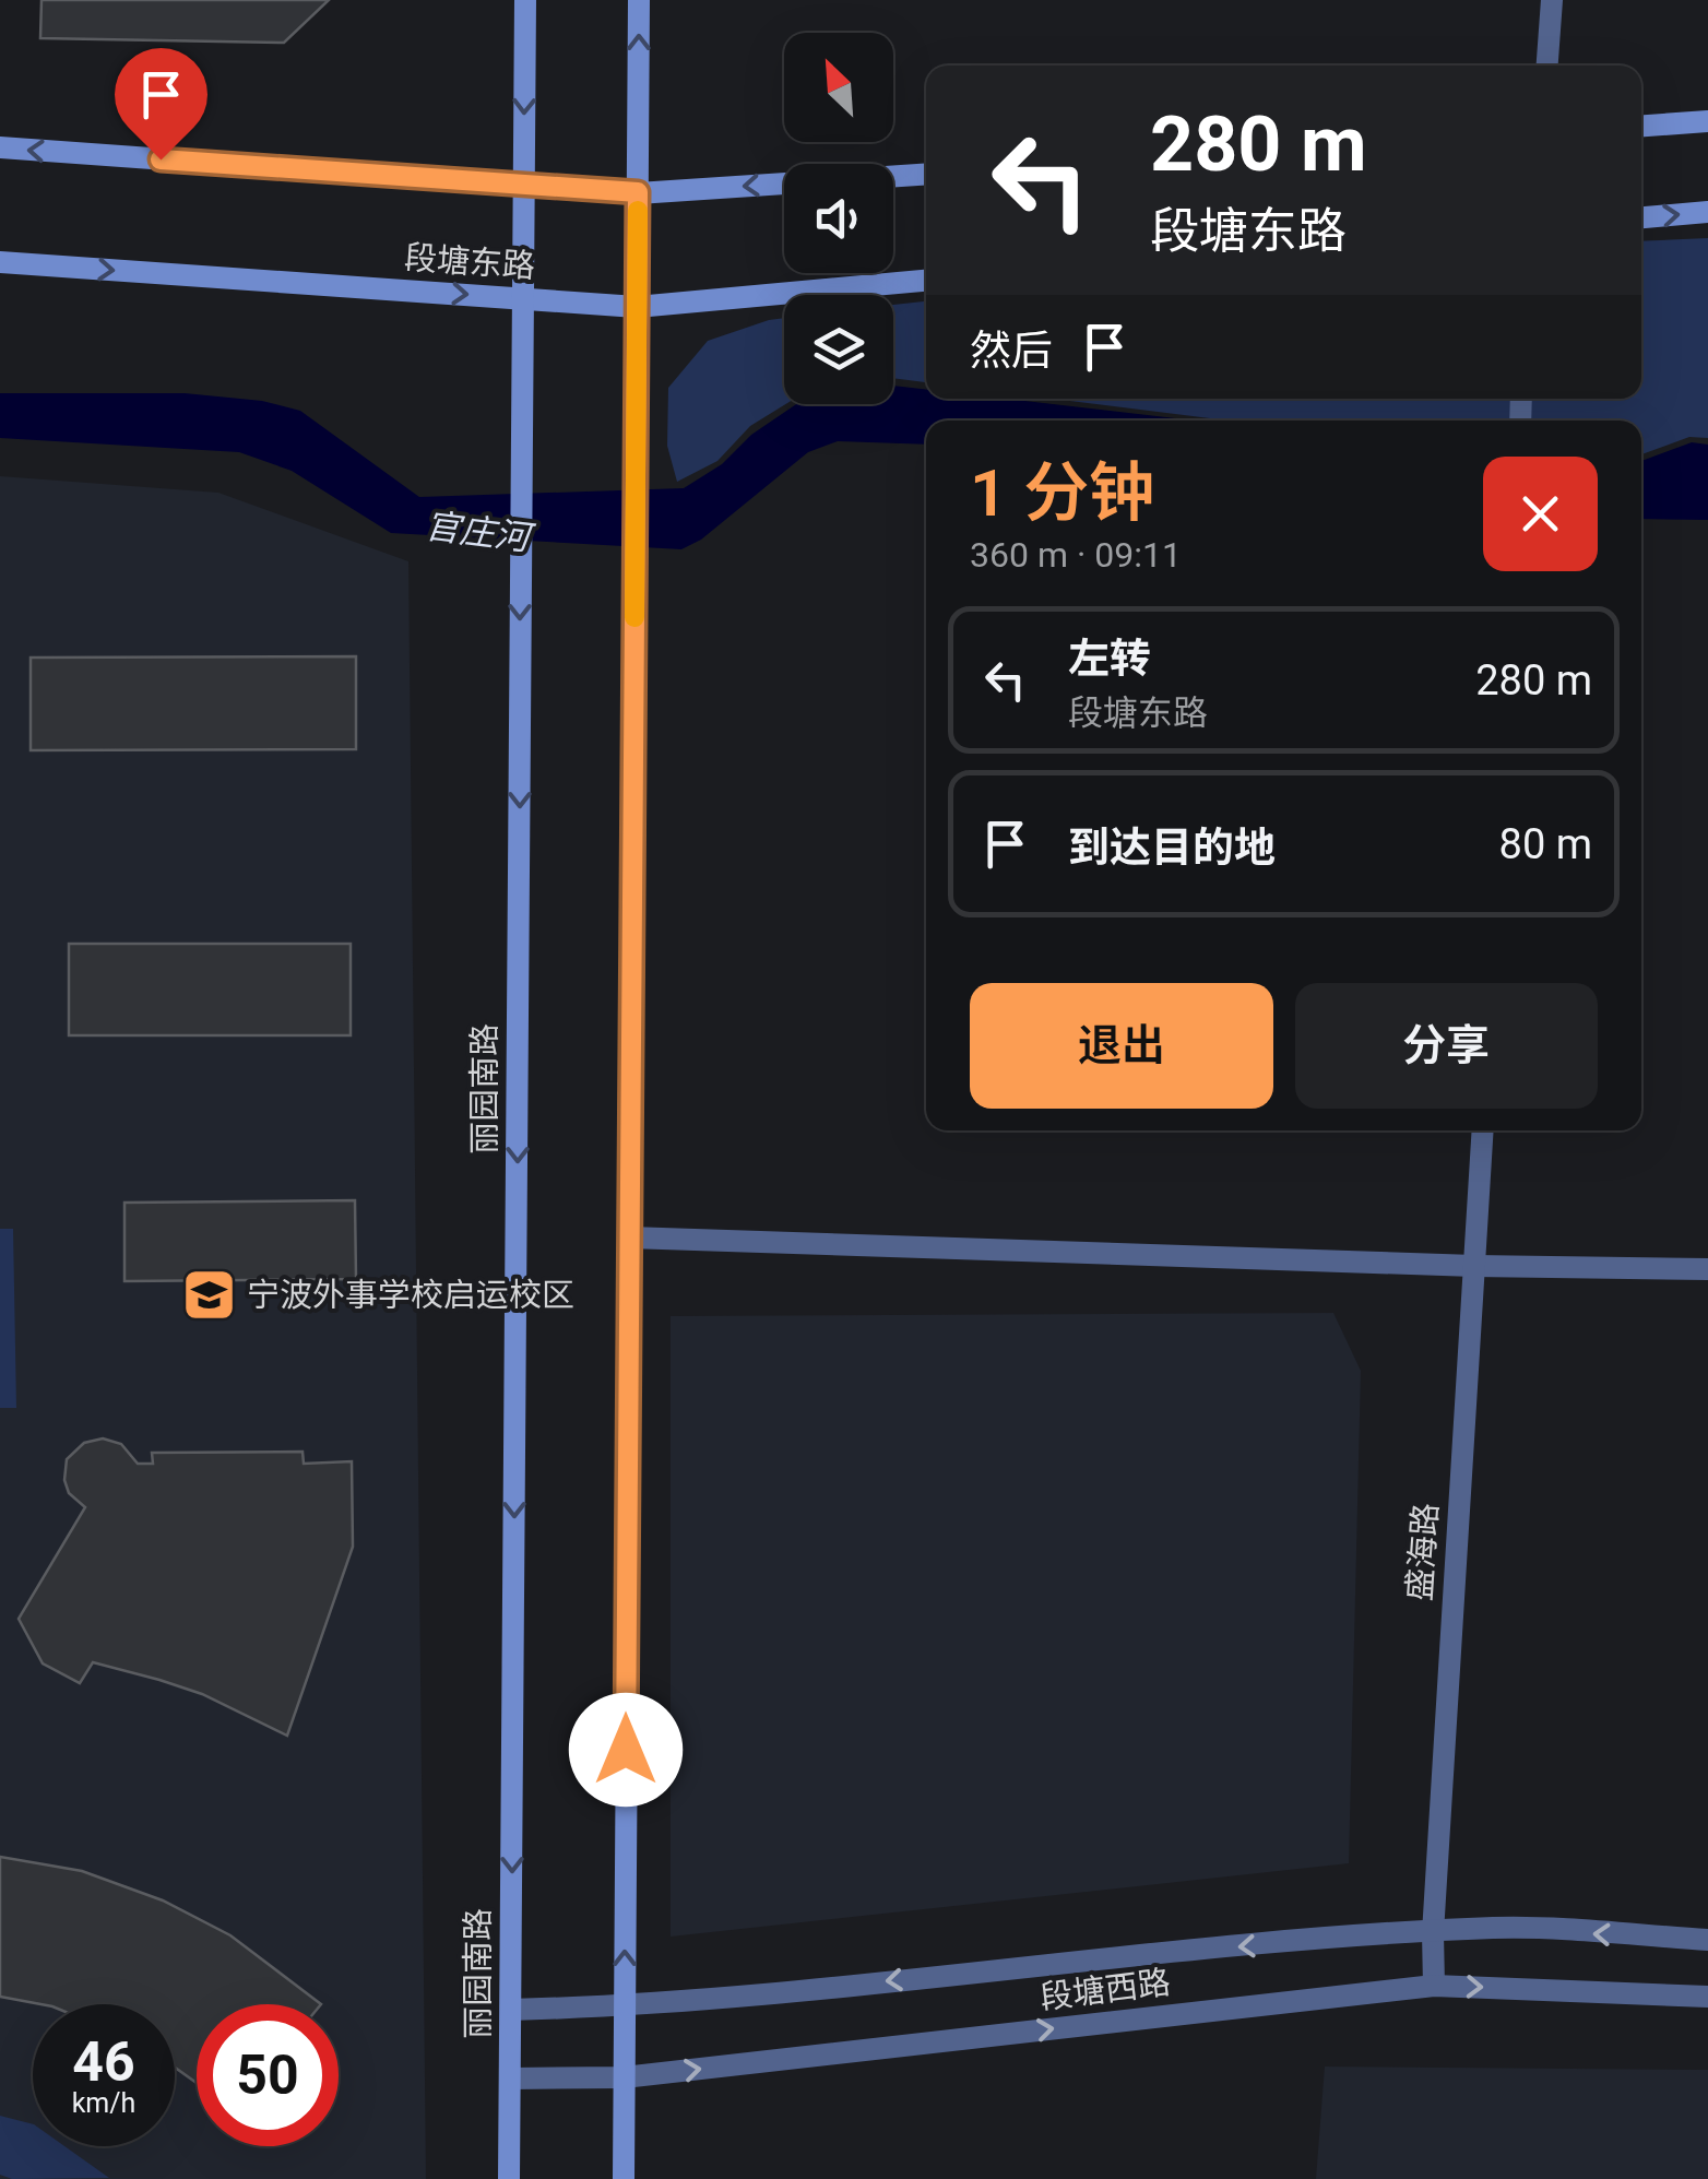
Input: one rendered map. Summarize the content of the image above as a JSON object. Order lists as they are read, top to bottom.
{
  "streets": {
    "main road": ["段塘东路", "丽园南路"],
    "street": ["盛海路", "段塘西路"]
  },
  "crossings": [
    ["段塘东路", "丽园南路"],
    ["丽园南路", "段塘西路"],
    ["盛海路", "段塘西路"]
  ],
  "water": ["官庄河"],
  "places": {
    "school or university": ["宁波外事学校启运校区"]
  },
  "north": "top left",
  "page": {
    "turn": ["280 m", "段塘东路"],
    "then": "然后",
    "heading": ["1 分钟", "360 m · 09:11"],
    "list": [
      {
        "name": "左转",
        "note": "段塘东路",
        "value": "280 m"
      },
      {
        "name": "到达目的地",
        "value": "80 m"
      }
    ],
    "buttons": ["退出", "分享"],
    "speed": "46 km/h",
    "limit": "50"
  }
}
